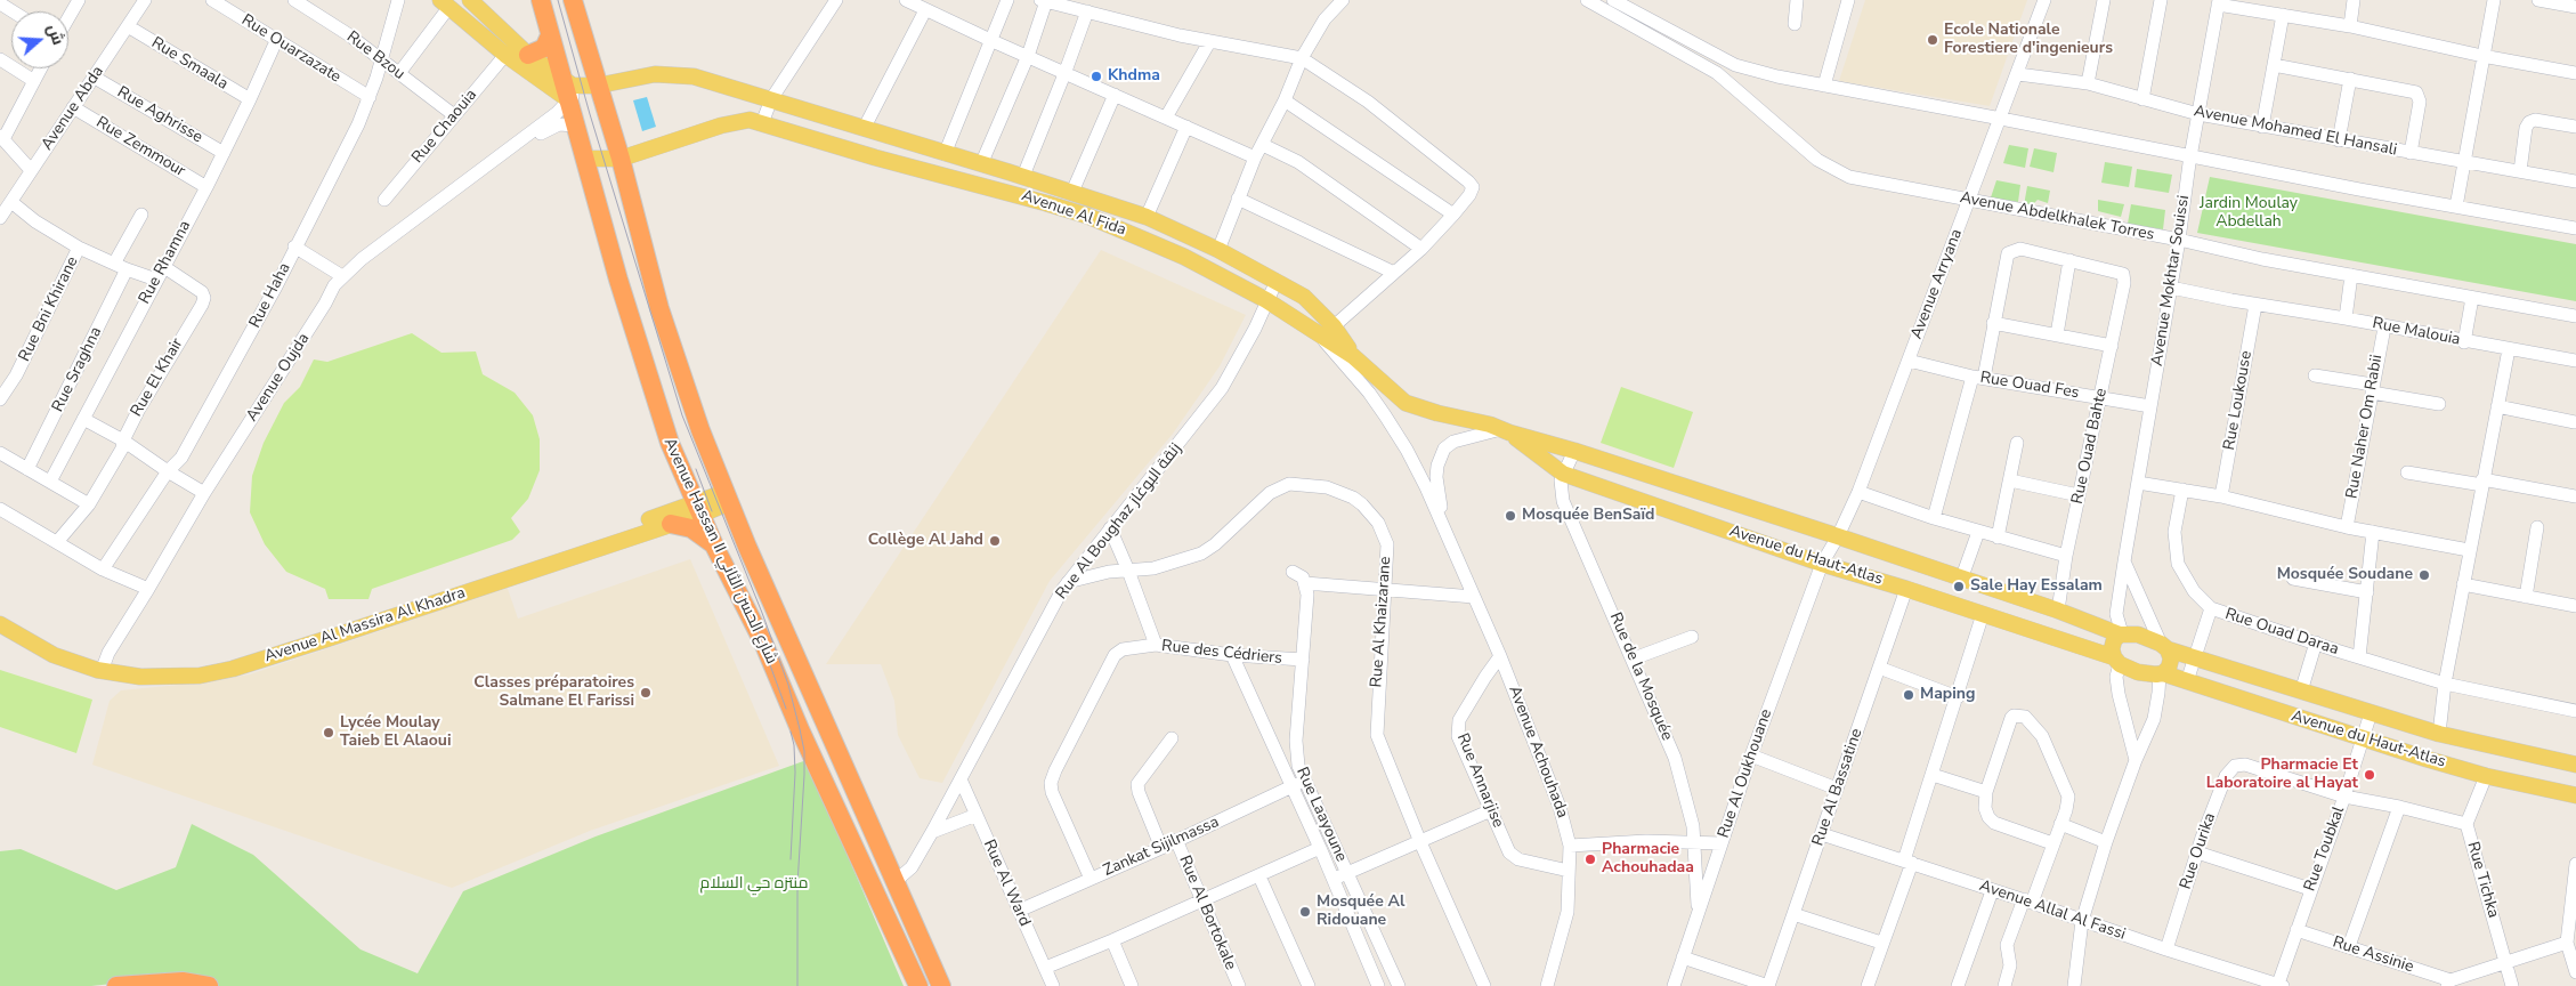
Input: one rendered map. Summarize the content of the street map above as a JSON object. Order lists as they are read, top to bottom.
{
  "streets": {
    "highway": ["Avenue Hassan II شارع الحسن الثاني"],
    "main road": ["Avenue Al Fida", "Avenue du Haut-Atlas", "Avenue Al Massira Al Khadra"],
    "street": [
      "Rue Ouarzazate",
      "Rue Bzou",
      "Rue Smaala",
      "Avenue Abda",
      "Rue Aghrisse",
      "Rue Chaouia",
      "Avenue Mohamed El Hansali",
      "Rue Zemmour",
      "Avenue Abdelkhalek Torres",
      "Rue Rhamna",
      "Avenue Mokhtar Souissi",
      "Avenue Arryana",
      "Rue Haha",
      "Rue Bni Khirane",
      "Rue Malouia",
      "Rue Sraghna",
      "Rue El Khair",
      "Avenue Oujda",
      "Rue Ouad Fes",
      "Rue Loukouse",
      "Rue Naher Om Rabii",
      "Rue Ouad Bahte",
      "Rue Al Boughaz زنقة البوغاز",
      "Rue Al Khaizarane",
      "Rue Ouad Daraa",
      "Rue des Cédriers",
      "Rue de la Mosquée",
      "Avenue Achouhada",
      "Rue Al Oukhouane",
      "Rue Annarjise",
      "Rue Al Bassatine",
      "Rue Laayoune",
      "Zankat Sijilmassa",
      "Rue Toubkal",
      "Rue Ourika",
      "Rue Tichka",
      "Rue Al Ward",
      "Avenue Allal Al Fassi",
      "Rue Al Bortokale",
      "Rue Assinie"
    ]
  },
  "crossings": [
    ["Rue Ouarzazate", "Rue Rhamna"],
    ["Rue Ouarzazate", "Rue Haha"],
    ["Rue Bzou", "Rue Chaouia"],
    ["Rue Bzou", "Rue Haha"],
    ["Rue Smaala", "Avenue Abda"],
    ["Rue Smaala", "Rue Rhamna"],
    ["Avenue Abda", "Rue Aghrisse"],
    ["Avenue Abda", "Rue Zemmour"],
    ["Rue Aghrisse", "Rue Rhamna"],
    ["Avenue Mohamed El Hansali", "Avenue Mokhtar Souissi"],
    ["Avenue Mohamed El Hansali", "Avenue Arryana"],
    ["Rue Zemmour", "Rue Rhamna"],
    ["Avenue Al Fida", "Avenue Oujda"],
    ["Avenue Al Fida", "Rue Al Boughaz زنقة البوغاز"],
    ["Avenue Al Fida", "Avenue Hassan II شارع الحسن الثاني"],
    ["Avenue Al Fida", "Avenue du Haut-Atlas"],
    ["Avenue Al Fida", "Avenue Achouhada"],
    ["Avenue Abdelkhalek Torres", "Avenue Mokhtar Souissi"],
    ["Avenue Abdelkhalek Torres", "Avenue Arryana"],
    ["Rue Rhamna", "Rue El Khair"],
    ["Avenue Mokhtar Souissi", "Rue Malouia"],
    ["Avenue Mokhtar Souissi", "Rue Ouad Fes"],
    ["Avenue Mokhtar Souissi", "Avenue du Haut-Atlas"],
    ["Avenue Arryana", "Rue Ouad Fes"],
    ["Avenue Arryana", "Avenue du Haut-Atlas"],
    ["Avenue Arryana", "Rue Al Oukhouane"],
    ["Rue Malouia", "Rue Loukouse"],
    ["Rue Malouia", "Rue Naher Om Rabii"],
    ["Avenue Oujda", "Avenue Hassan II شارع الحسن الثاني"],
    ["Avenue Oujda", "Avenue Al Massira Al Khadra"],
    ["Rue Ouad Fes", "Rue Ouad Bahte"],
    ["Rue Ouad Bahte", "Avenue du Haut-Atlas"],
    ["Rue Al Boughaz زنقة البوغاز", "Avenue Hassan II شارع الحسن الثاني"],
    ["Rue Al Boughaz زنقة البوغاز", "Rue Al Khaizarane"],
    ["Rue Al Boughaz زنقة البوغاز", "Rue Al Ward"],
    ["Avenue Hassan II شارع الحسن الثاني", "Avenue Al Massira Al Khadra"],
    ["Avenue du Haut-Atlas", "Rue de la Mosquée"],
    ["Avenue du Haut-Atlas", "Rue Al Oukhouane"],
    ["Avenue du Haut-Atlas", "Rue Al Bassatine"],
    ["Avenue du Haut-Atlas", "Rue Toubkal"],
    ["Avenue du Haut-Atlas", "Rue Tichka"],
    ["Rue des Cédriers", "Rue Laayoune"],
    ["Rue des Cédriers", "Zankat Sijilmassa"],
    ["Rue de la Mosquée", "Rue Al Oukhouane"],
    ["Avenue Achouhada", "Rue Annarjise"],
    ["Rue Al Bassatine", "Avenue Allal Al Fassi"],
    ["Rue Laayoune", "Zankat Sijilmassa"],
    ["Zankat Sijilmassa", "Rue Al Ward"],
    ["Zankat Sijilmassa", "Rue Al Bortokale"],
    ["Rue Toubkal", "Rue Ourika"],
    ["Rue Toubkal", "Avenue Allal Al Fassi"],
    ["Rue Toubkal", "Rue Assinie"],
    ["Rue Ourika", "Avenue Allal Al Fassi"]
  ],
  "parks": ["Jardin Moulay Abdellah", "منتزه حي السلام"],
  "places": [
    "Ecole Nationale Forestiere d'ingenieurs",
    "Khdma",
    "Mosquée BenSaïd",
    "Collège Al Jahd",
    "Mosquée Soudane",
    "Sale Hay Essalam",
    "Classes préparatoires Salmane El Farissi",
    "Maping",
    "Lycée Moulay Taieb El Alaoui",
    "Pharmacie Et Laboratoire al Hayat",
    "Pharmacie Achouhadaa",
    "Mosquée Al Ridouane"
  ],
  "north": "right"
}
